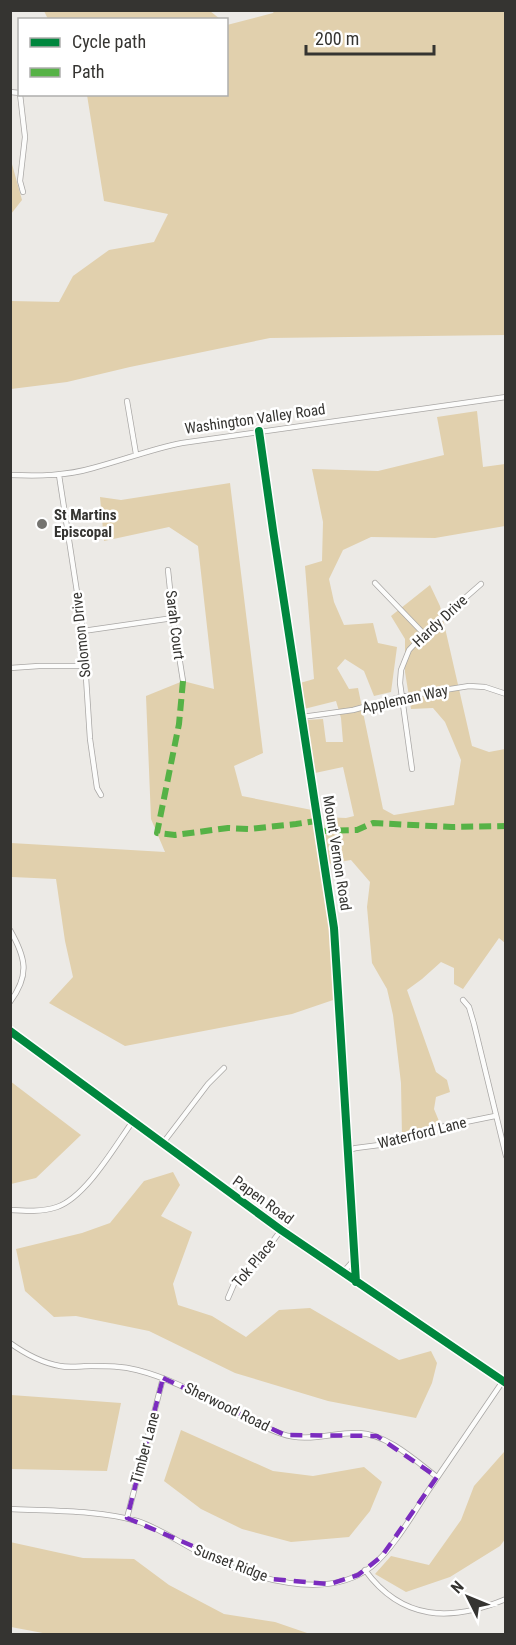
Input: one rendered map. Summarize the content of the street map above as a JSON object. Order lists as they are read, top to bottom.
{
  "streets": {
    "street": [
      "Washington Valley Road",
      "Hardy Drive",
      "Sarah Court",
      "Solomon Drive",
      "Appleman Way",
      "Mount Vernon Road",
      "Waterford Lane",
      "Papen Road",
      "Tok Place",
      "Sherwood Road",
      "Timber Lane",
      "Sunset Ridge"
    ]
  },
  "crossings": [
    ["Washington Valley Road", "Solomon Drive"],
    ["Washington Valley Road", "Mount Vernon Road"],
    ["Hardy Drive", "Appleman Way"],
    ["Appleman Way", "Mount Vernon Road"],
    ["Mount Vernon Road", "Waterford Lane"],
    ["Mount Vernon Road", "Papen Road"],
    ["Papen Road", "Tok Place"],
    ["Papen Road", "Sunset Ridge"],
    ["Sherwood Road", "Timber Lane"],
    ["Sherwood Road", "Sunset Ridge"],
    ["Timber Lane", "Sunset Ridge"]
  ],
  "places": ["St Martins Episcopal"],
  "legend": ["Cycle path", "Path"],
  "scale_bar": "200 m",
  "north": "top left"
}
